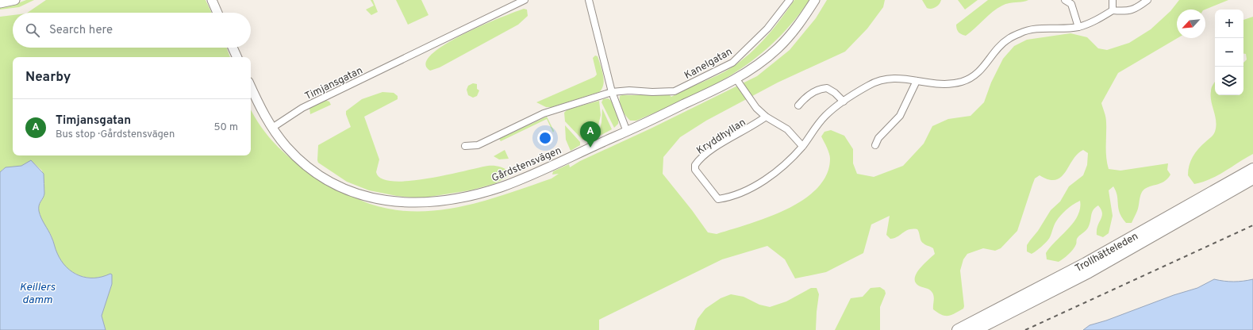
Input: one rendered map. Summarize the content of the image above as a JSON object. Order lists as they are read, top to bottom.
{
  "streets": {
    "highway": ["Trollhätteleden"],
    "street": [
      "Kanelgatan",
      "Timjansgatan",
      "Kryddhyllan",
      "Gårdstensvägen"
    ]
  },
  "crossings": [
    ["Timjansgatan", "Gårdstensvägen"]
  ],
  "water": ["Keillers damm"],
  "north": "bottom left",
  "page": {
    "map_buttons": ["+", "−"],
    "search": "Search here",
    "heading": "Nearby",
    "list": [
      {
        "mark": "A",
        "name": "Timjansgatan",
        "note": "Bus stop · Gårdstensvägen",
        "value": "50 m"
      }
    ],
    "pins": "A"
  }
}
